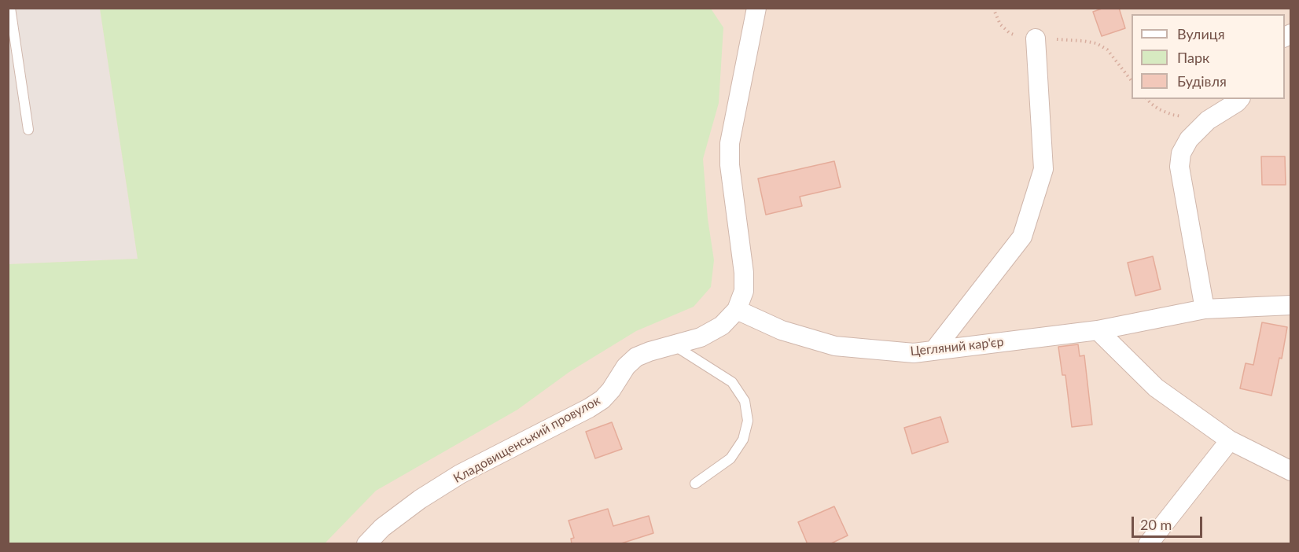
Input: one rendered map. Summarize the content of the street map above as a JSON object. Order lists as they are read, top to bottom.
{
  "streets": {
    "street": ["Цегляний кар'єр", "Кладовищенський провулок"]
  },
  "crossings": [
    ["Цегляний кар'єр", "Кладовищенський провулок"]
  ],
  "legend": ["Вулиця", "Парк", "Будівля"],
  "scale_bar": "20 m"
}
